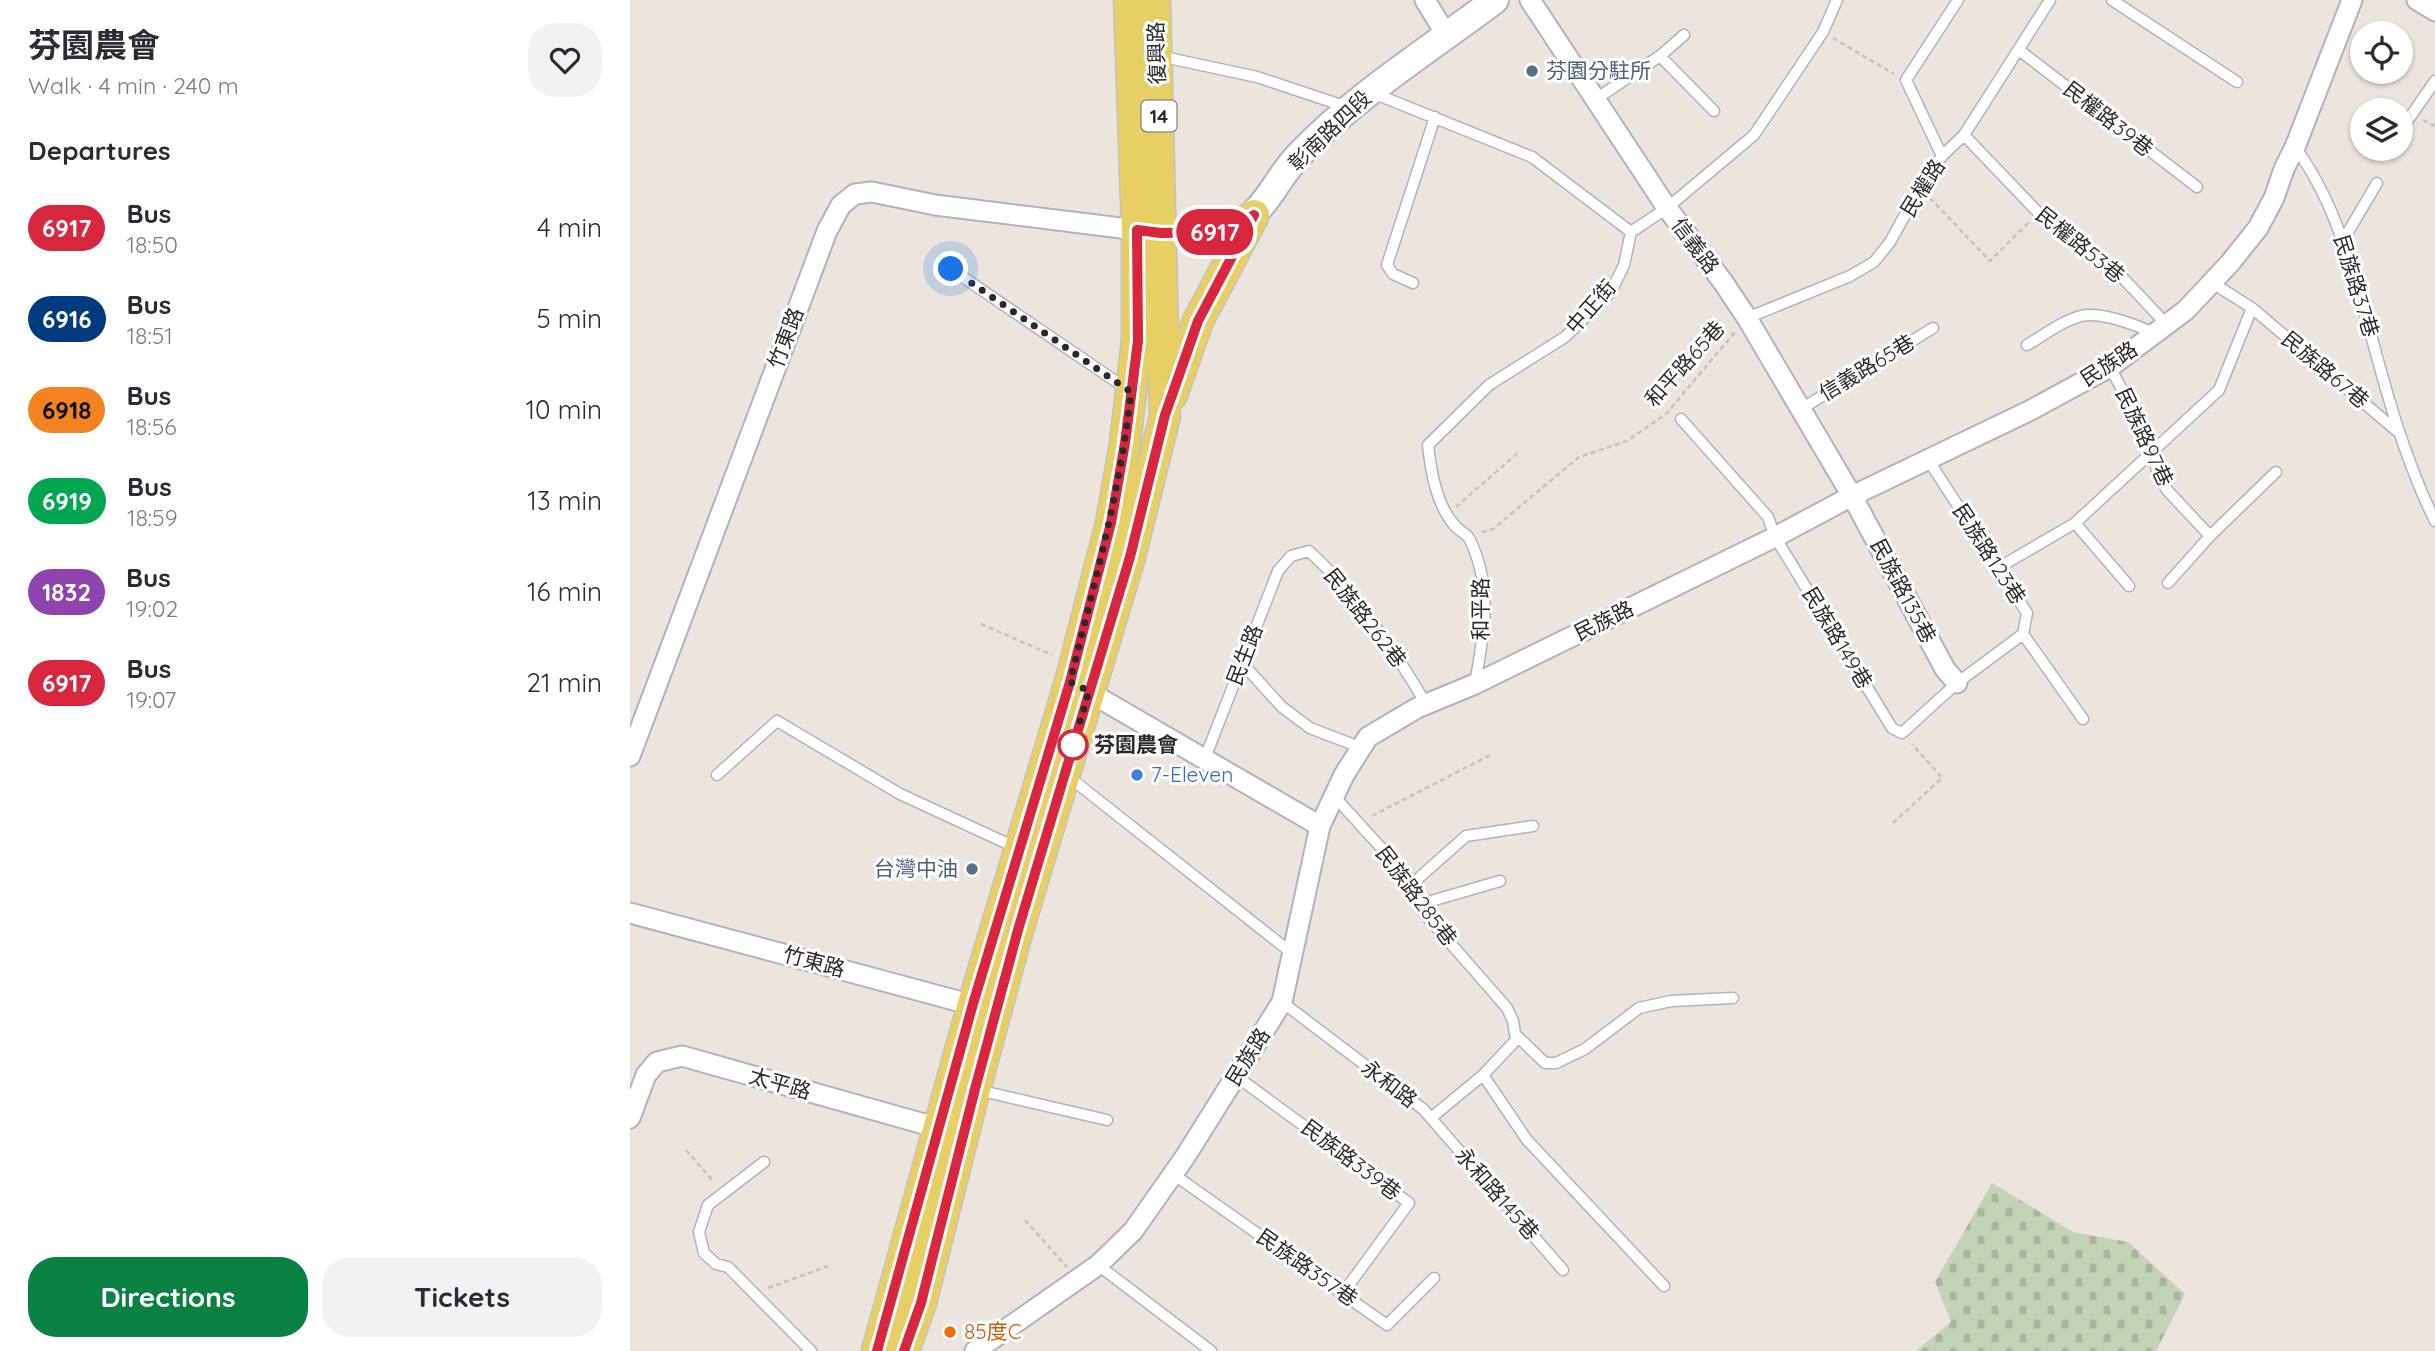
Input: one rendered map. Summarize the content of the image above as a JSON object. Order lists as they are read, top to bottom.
{
  "streets": {
    "main road": ["復興路", "14"],
    "street": [
      "彰南路四段",
      "信義路",
      "竹東路",
      "民族路",
      "民族路135巷",
      "太平路"
    ],
    "lane": [
      "民權路39巷",
      "民權路",
      "民權路53巷",
      "民族路37巷",
      "中正街",
      "信義路65巷",
      "民族路67巷",
      "民族路97巷",
      "民族路123巷",
      "和平路",
      "民族路262巷",
      "民族路149巷",
      "民生路",
      "民族路285巷",
      "永和路",
      "民族路339巷",
      "永和路145巷",
      "民族路357巷"
    ],
    "path": ["和平路65巷"]
  },
  "crossings": [
    ["復興路", "14"],
    ["復興路", "彰南路四段"],
    ["復興路", "竹東路"],
    ["14", "彰南路四段"],
    ["14", "竹東路"],
    ["14", "太平路"],
    ["民權路39巷", "民權路"],
    ["彰南路四段", "竹東路"],
    ["民權路", "民權路53巷"],
    ["民權路", "信義路"],
    ["民權路", "和平路65巷"],
    ["民權路53巷", "民族路"],
    ["信義路", "和平路65巷"],
    ["信義路", "民族路"],
    ["信義路", "信義路65巷"],
    ["信義路", "民族路135巷"],
    ["民族路37巷", "民族路"],
    ["民族路37巷", "民族路67巷"],
    ["中正街", "和平路65巷"],
    ["中正街", "和平路"],
    ["和平路65巷", "和平路"],
    ["民族路", "民族路67巷"],
    ["民族路", "民族路97巷"],
    ["民族路", "民族路123巷"],
    ["民族路", "民族路135巷"],
    ["民族路", "和平路"],
    ["民族路", "民族路262巷"],
    ["民族路", "民族路149巷"],
    ["民族路", "民族路285巷"],
    ["民族路", "永和路"],
    ["民族路", "民族路339巷"],
    ["民族路", "民族路357巷"],
    ["民族路262巷", "民生路"],
    ["民族路285巷", "永和路"],
    ["永和路", "永和路145巷"],
    ["民族路339巷", "民族路357巷"]
  ],
  "places": [
    "芬園分駐所",
    "芬園農會",
    "7-Eleven",
    "台灣中油",
    "85度C"
  ],
  "lines": ["bus line 6917"],
  "page": {
    "heading": [
      ["芬園農會", "Walk · 4 min · 240 m"],
      "Departures"
    ],
    "on_map": "6917",
    "list": [
      {
        "mark": "6917",
        "name": "Bus",
        "note": "18:50",
        "value": "4 min"
      },
      {
        "mark": "6916",
        "name": "Bus",
        "note": "18:51",
        "value": "5 min"
      },
      {
        "mark": "6918",
        "name": "Bus",
        "note": "18:56",
        "value": "10 min"
      },
      {
        "mark": "6919",
        "name": "Bus",
        "note": "18:59",
        "value": "13 min"
      },
      {
        "mark": "1832",
        "name": "Bus",
        "note": "19:02",
        "value": "16 min"
      },
      {
        "mark": "6917",
        "name": "Bus",
        "note": "19:07",
        "value": "21 min"
      }
    ],
    "buttons": ["Directions", "Tickets"]
  }
}
